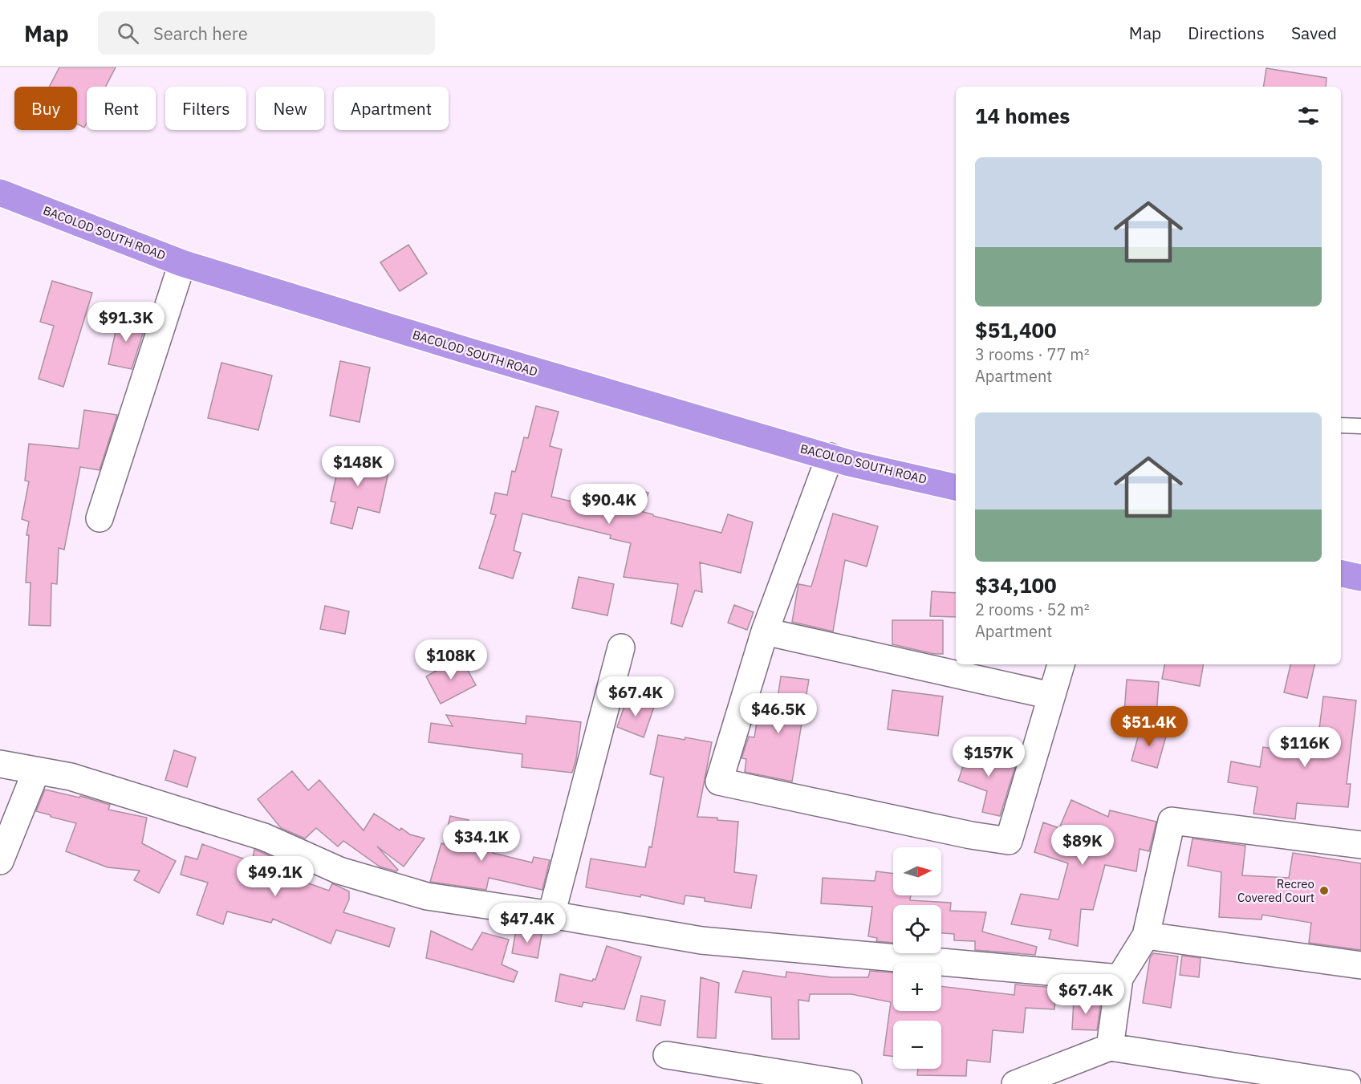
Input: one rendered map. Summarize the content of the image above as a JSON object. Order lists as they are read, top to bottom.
{
  "streets": {
    "highway": ["BACOLOD SOUTH ROAD"]
  },
  "places": ["Recreo Covered Court"],
  "north": "right",
  "page": {
    "header": "Map",
    "search": "Search here",
    "nav": ["Map", "Directions", "Saved"],
    "chip": [
      "Buy",
      "Rent",
      "Filters",
      "New",
      "Apartment"
    ],
    "heading": "14 homes",
    "list": [
      {
        "name": "$51,400",
        "note": "3 rooms · 77 m² · Apartment"
      },
      {
        "name": "$34,100",
        "note": "2 rooms · 52 m² · Apartment"
      }
    ],
    "price": [
      "$91.3K",
      "$148K",
      "$90.4K",
      "$108K",
      "$67.4K",
      "$46.5K",
      "$51.4K",
      "$116K",
      "$157K",
      "$34.1K",
      "$89K",
      "$49.1K",
      "$47.4K",
      "$67.4K"
    ],
    "map_buttons": ["+", "−"]
  }
}
